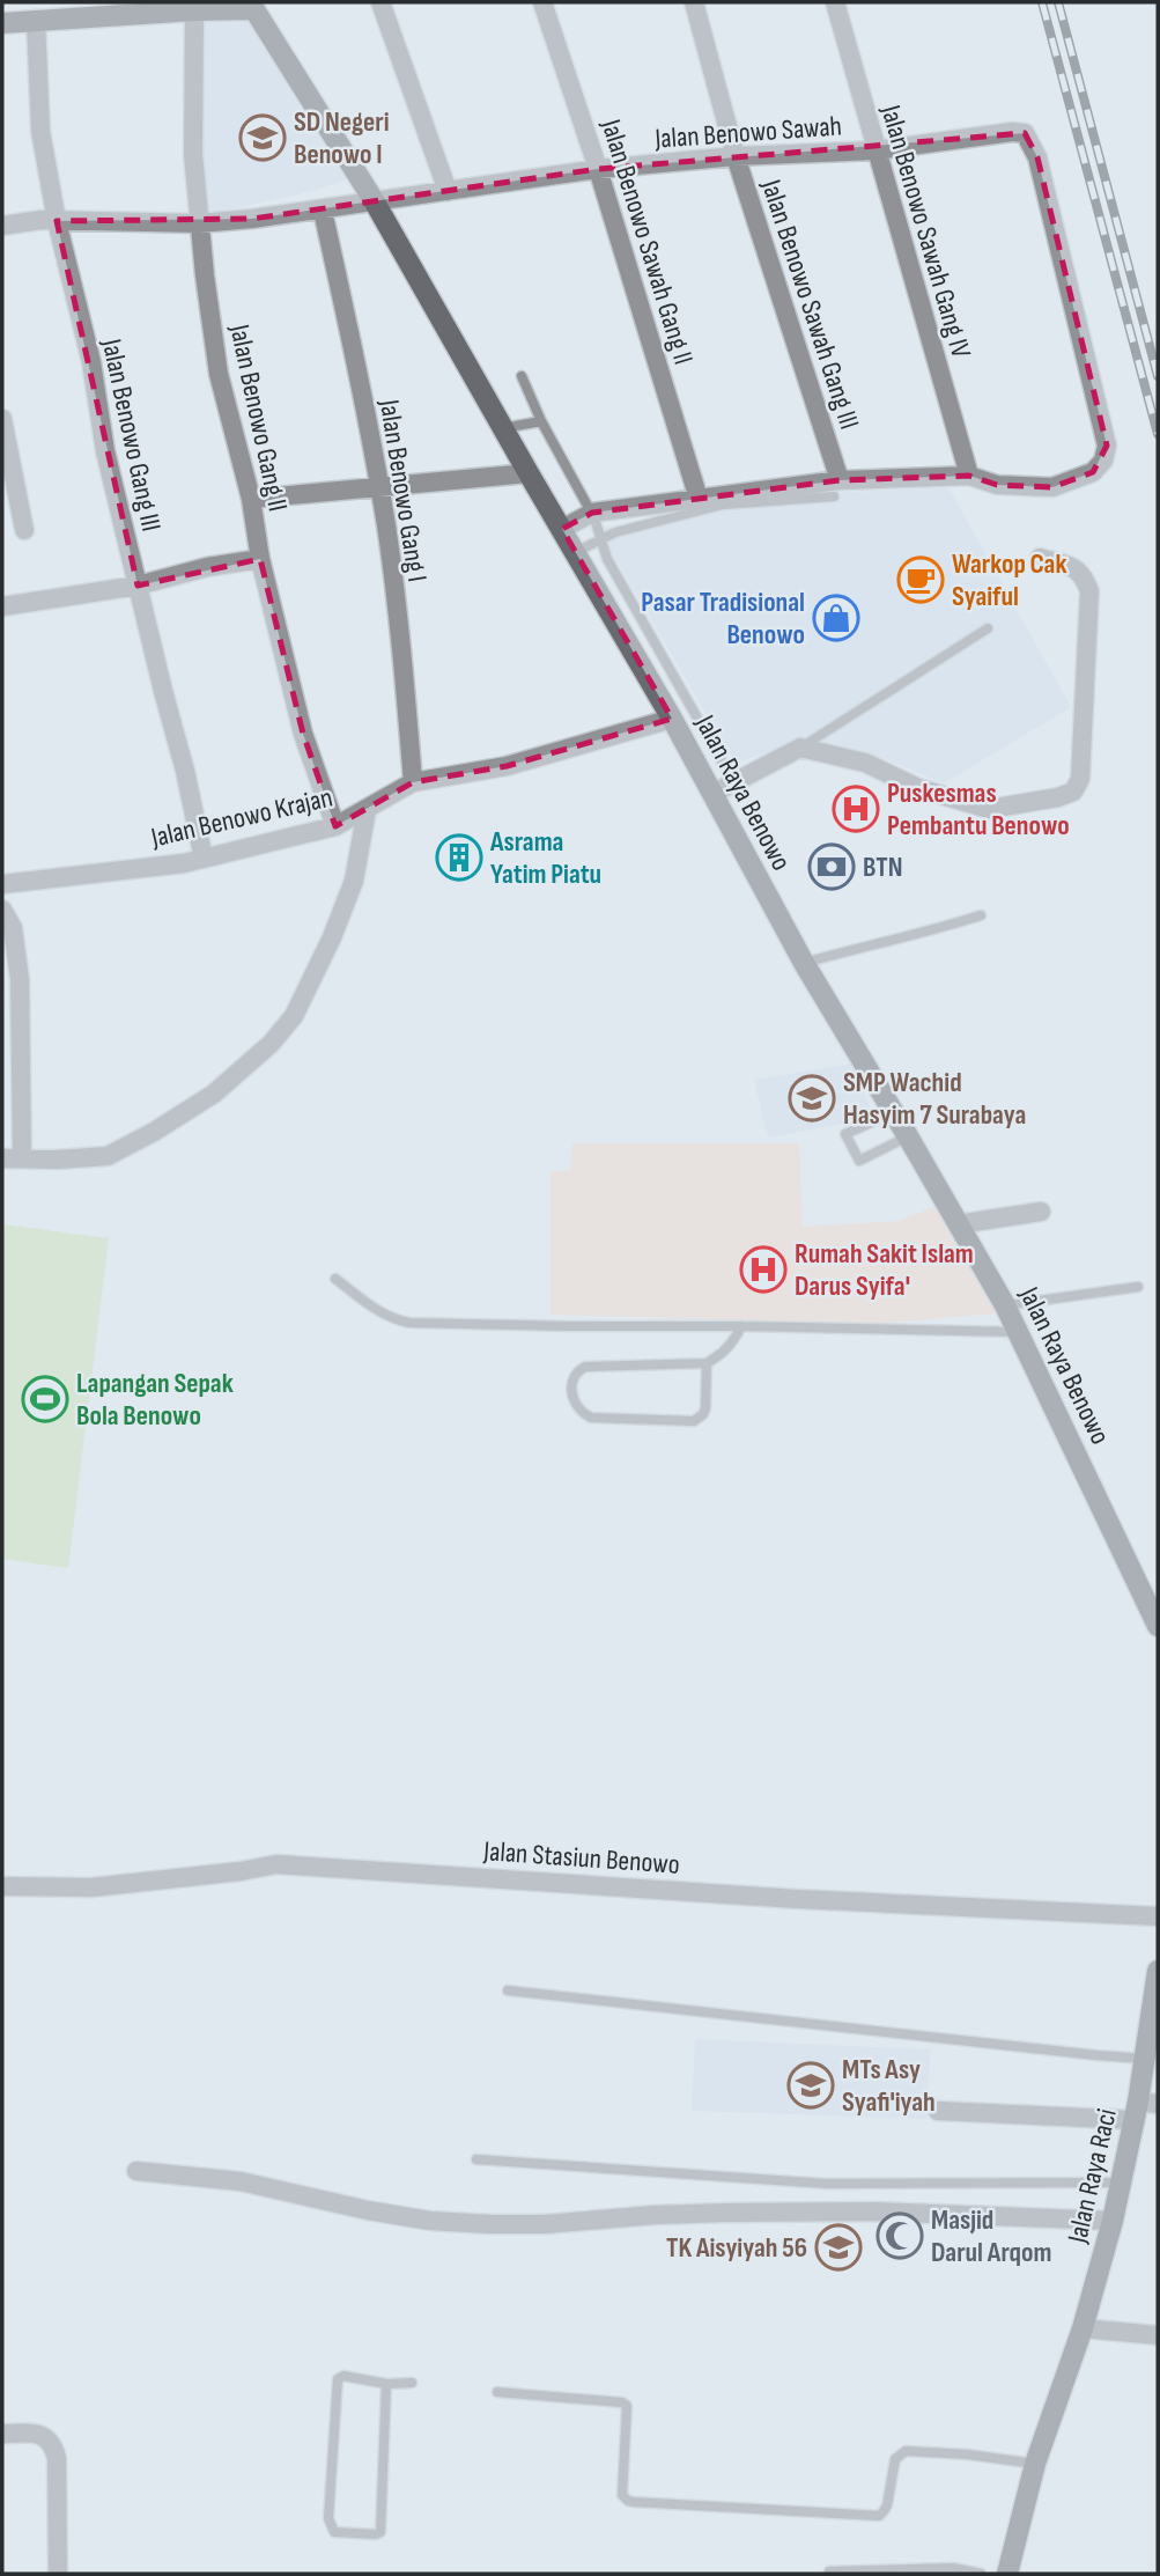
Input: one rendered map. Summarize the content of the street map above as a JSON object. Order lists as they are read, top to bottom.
{
  "streets": {
    "main road": ["Jalan Raya Benowo", "Jalan Raya Raci"],
    "street": [
      "Jalan Benowo Sawah",
      "Jalan Benowo Sawah Gang IV",
      "Jalan Benowo Sawah Gang II",
      "Jalan Benowo Sawah Gang III",
      "Jalan Benowo Gang II",
      "Jalan Benowo Gang III",
      "Jalan Benowo Gang I",
      "Jalan Benowo Krajan",
      "Jalan Stasiun Benowo"
    ]
  },
  "crossings": [
    ["Jalan Benowo Sawah", "Jalan Benowo Sawah Gang IV"],
    ["Jalan Benowo Sawah", "Jalan Benowo Sawah Gang II"],
    ["Jalan Benowo Sawah", "Jalan Benowo Sawah Gang III"],
    ["Jalan Benowo Sawah", "Jalan Benowo Gang II"],
    ["Jalan Benowo Sawah", "Jalan Benowo Gang III"],
    ["Jalan Benowo Sawah", "Jalan Benowo Gang I"],
    ["Jalan Benowo Sawah", "Jalan Raya Benowo"],
    ["Jalan Benowo Gang II", "Jalan Benowo Krajan"],
    ["Jalan Benowo Gang III", "Jalan Benowo Krajan"],
    ["Jalan Benowo Gang I", "Jalan Benowo Krajan"],
    ["Jalan Raya Benowo", "Jalan Benowo Krajan"]
  ],
  "places": {
    "school or university": [
      "SD Negeri Benowo I",
      "SMP Wachid Hasyim 7 Surabaya",
      "MTs Asy Syafi'iyah",
      "TK Aisyiyah 56"
    ],
    "cafe": ["Warkop Cak Syaiful"],
    "shop": ["Pasar Tradisional Benowo"],
    "hospital": ["Puskesmas Pembantu Benowo", "Rumah Sakit Islam Darus Syifa'"],
    "building": ["Asrama Yatim Piatu"],
    "bank": ["BTN"],
    "sports": ["Lapangan Sepak Bola Benowo"],
    "mosque": ["Masjid Darul Arqom"]
  }
}
